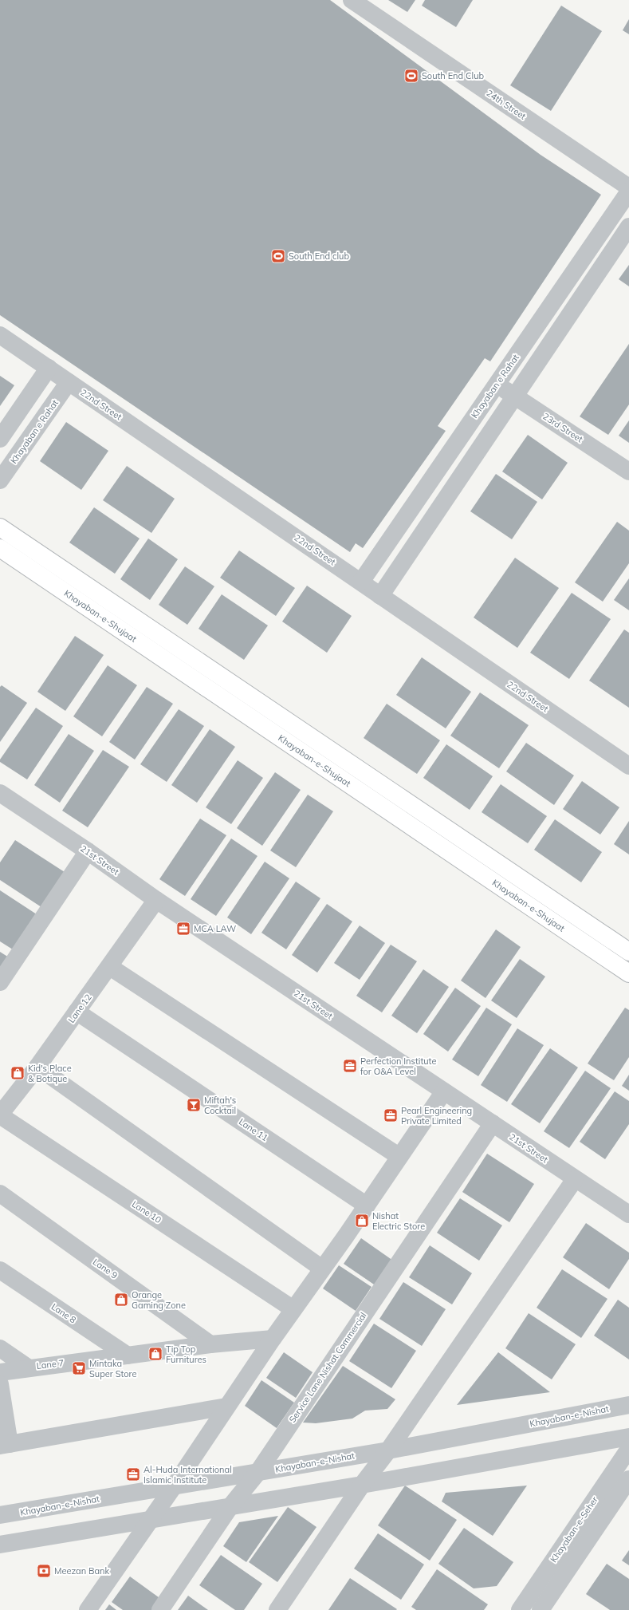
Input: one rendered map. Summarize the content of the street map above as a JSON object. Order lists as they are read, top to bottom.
{
  "streets": {
    "main road": ["Khayaban-e-Shujaat"],
    "street": [
      "24th Street",
      "Khayaban e Rahat",
      "22nd Street",
      "23rd Street",
      "21st Street",
      "Lane 12",
      "Lane 11",
      "Lane 10",
      "Lane 9",
      "Lane 8",
      "Lane 7",
      "Service Lane Nishat Commercial",
      "Khayaban-e-Nishat",
      "Khayaban-e-Seher"
    ]
  },
  "crossings": [
    ["Khayaban e Rahat", "22nd Street"],
    ["Khayaban e Rahat", "23rd Street"],
    ["21st Street", "Lane 12"],
    ["21st Street", "Service Lane Nishat Commercial"],
    ["Lane 12", "Lane 11"],
    ["Lane 12", "Lane 10"],
    ["Lane 9", "Lane 7"],
    ["Lane 8", "Lane 7"],
    ["Service Lane Nishat Commercial", "Khayaban-e-Nishat"]
  ],
  "places": {
    "sports": ["South End Club", "South End club"],
    "office": [
      "MCA LAW",
      "Perfection Institute for O&A Level",
      "Pearl Engineering Private Limited",
      "Al-Huda International Islamic Institute"
    ],
    "shop": [
      "Kid's Place & Botique",
      "Nishat Electric Store",
      "Orange Gaming Zone",
      "Tip Top Furnitures"
    ],
    "bar": ["Miftah's Cocktail"],
    "supermarket": ["Mintaka Super Store"],
    "bank": ["Meezan Bank"]
  }
}
